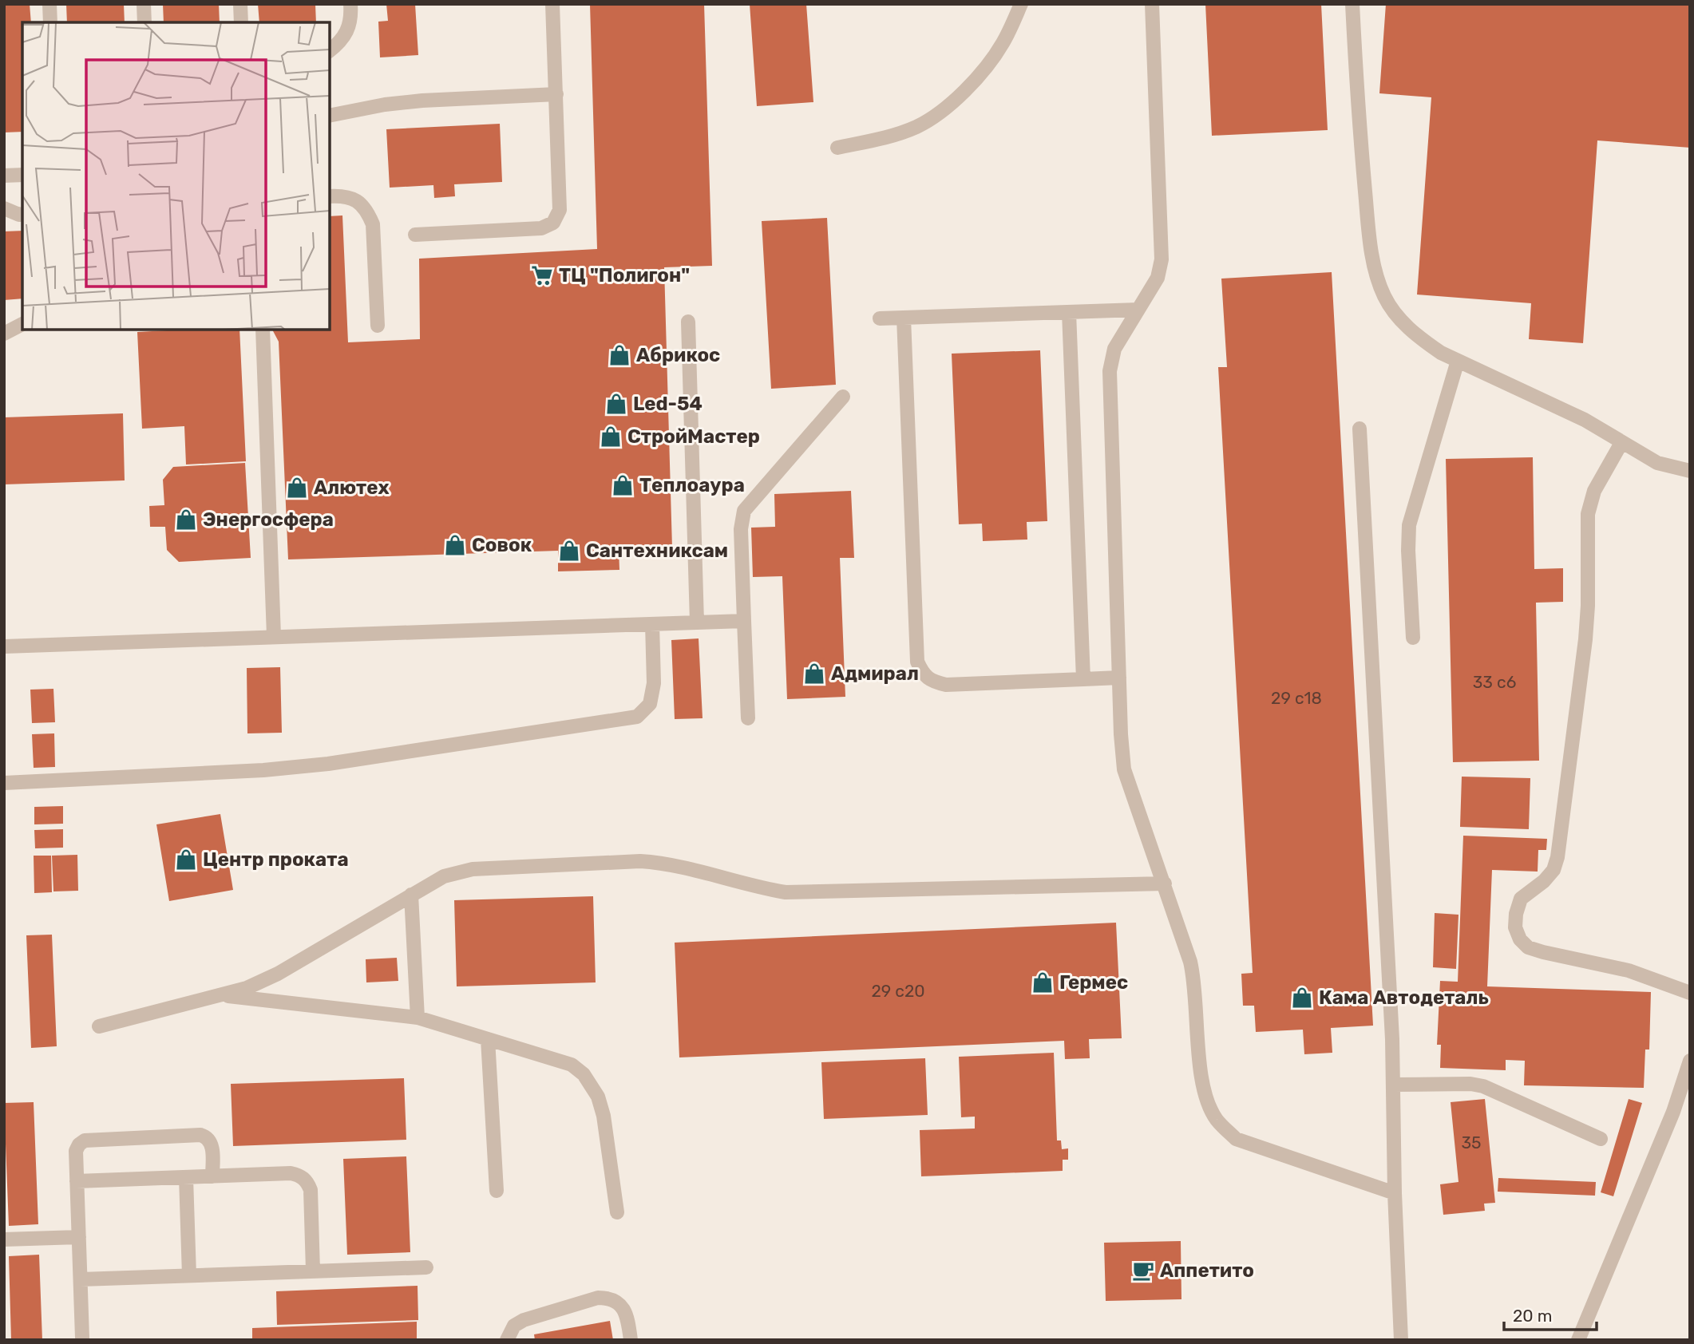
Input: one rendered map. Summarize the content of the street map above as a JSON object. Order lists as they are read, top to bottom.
{
  "places": {
    "supermarket": ["ТЦ \"Полигон\""],
    "shop": [
      "Абрикос",
      "Led-54",
      "СтройМастер",
      "Теплоаура",
      "Алютех",
      "Энергосфера",
      "Совок",
      "Сантехниксам",
      "Адмирал",
      "Центр проката",
      "Гермес",
      "Кама Автодеталь"
    ],
    "cafe": ["Аппетито"]
  },
  "house_numbers": [
    "33 с6",
    "29 с18",
    "29 с20",
    "35"
  ],
  "scale_bar": "20 m"
}
